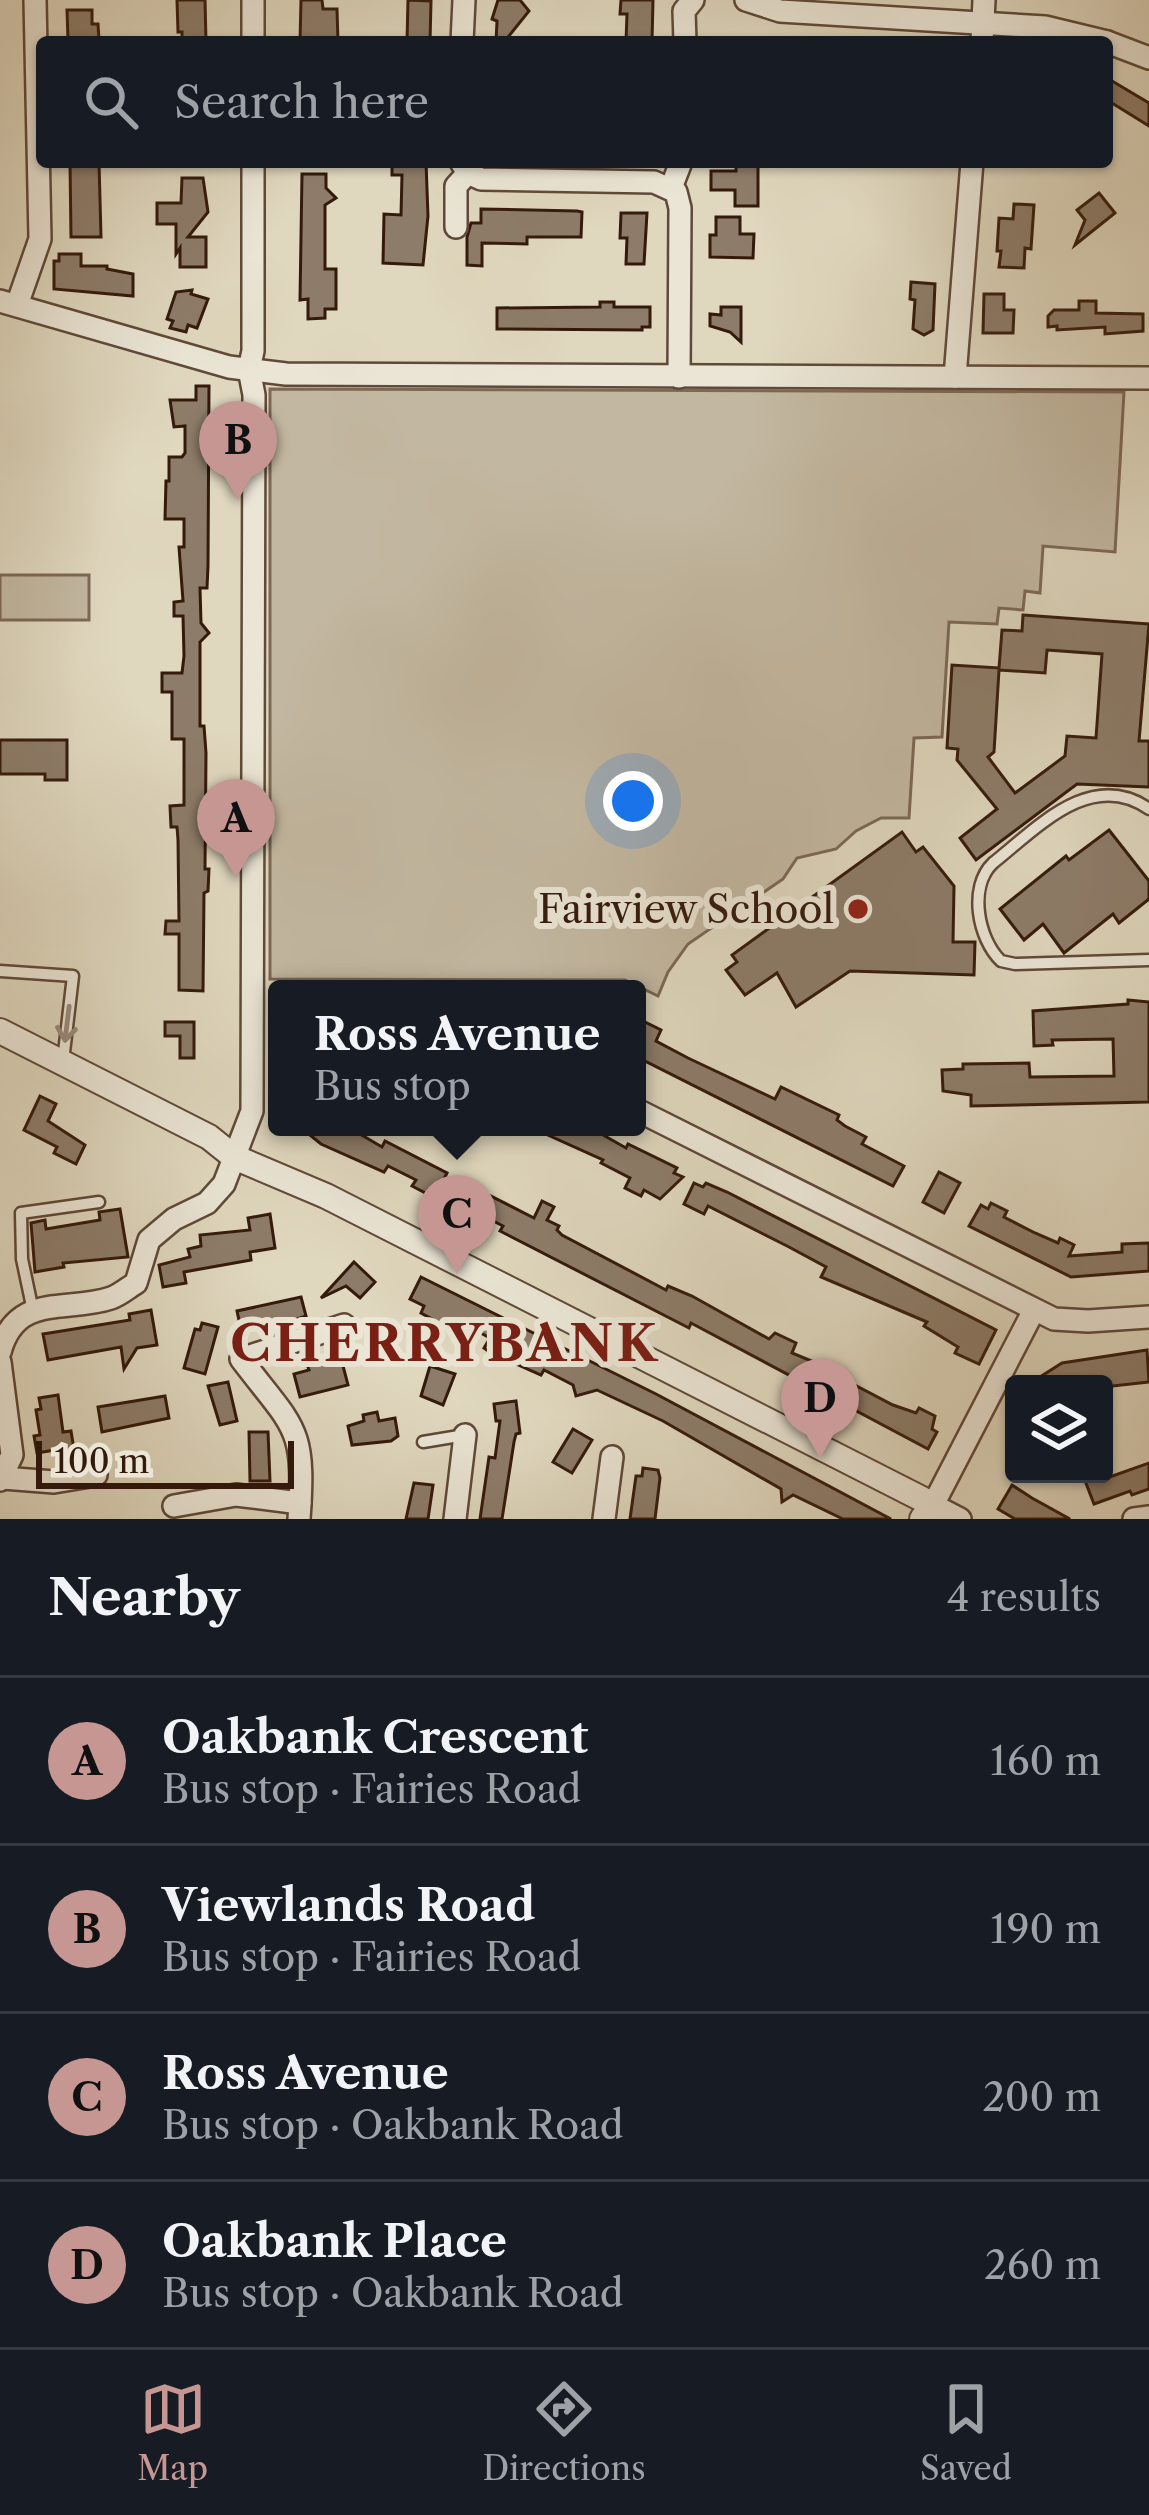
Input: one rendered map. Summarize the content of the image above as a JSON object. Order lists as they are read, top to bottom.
{
  "districts": ["CHERRYBANK"],
  "places": ["Fairview School"],
  "scale_bar": "100 m",
  "page": {
    "search": "Search here",
    "pins": [
      "B",
      "A",
      "C",
      "D"
    ],
    "popup": ["Ross Avenue", "Bus stop"],
    "scale": "100 m",
    "heading": ["Nearby", "4 results"],
    "list": [
      {
        "mark": "A",
        "name": "Oakbank Crescent",
        "note": "Bus stop · Fairies Road",
        "value": "160 m"
      },
      {
        "mark": "B",
        "name": "Viewlands Road",
        "note": "Bus stop · Fairies Road",
        "value": "190 m"
      },
      {
        "mark": "C",
        "name": "Ross Avenue",
        "note": "Bus stop · Oakbank Road",
        "value": "200 m"
      },
      {
        "mark": "D",
        "name": "Oakbank Place",
        "note": "Bus stop · Oakbank Road",
        "value": "260 m"
      }
    ],
    "nav": ["Map", "Directions", "Saved"]
  }
}
